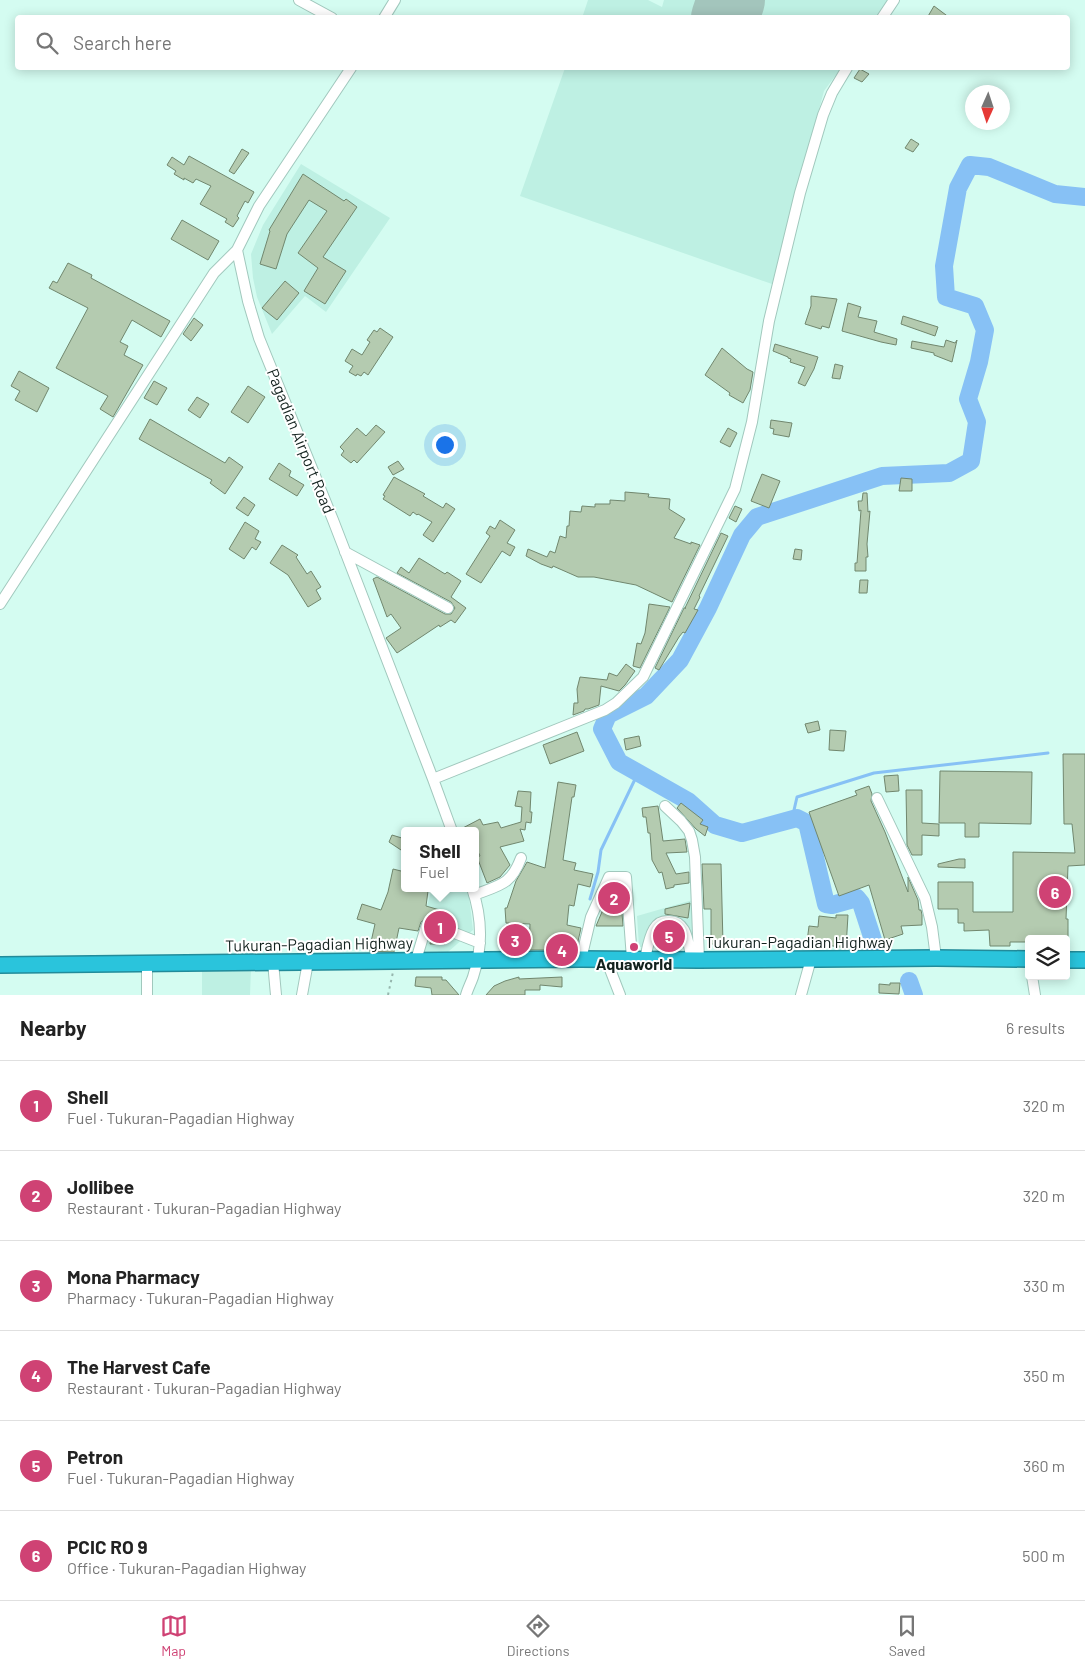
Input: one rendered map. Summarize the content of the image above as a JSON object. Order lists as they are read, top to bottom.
{
  "streets": {
    "highway": ["Tukuran-Pagadian Highway"],
    "street": ["Pagadian Airport Road"]
  },
  "places": ["Aquaworld"],
  "north": "bottom",
  "page": {
    "search": "Search here",
    "popup": ["Shell", "Fuel"],
    "pins": [
      "6",
      "2",
      "1",
      "5",
      "3",
      "4"
    ],
    "heading": ["Nearby", "6 results"],
    "list": [
      {
        "mark": "1",
        "name": "Shell",
        "note": "Fuel · Tukuran-Pagadian Highway",
        "value": "320 m"
      },
      {
        "mark": "2",
        "name": "Jollibee",
        "note": "Restaurant · Tukuran-Pagadian Highway",
        "value": "320 m"
      },
      {
        "mark": "3",
        "name": "Mona Pharmacy",
        "note": "Pharmacy · Tukuran-Pagadian Highway",
        "value": "330 m"
      },
      {
        "mark": "4",
        "name": "The Harvest Cafe",
        "note": "Restaurant · Tukuran-Pagadian Highway",
        "value": "350 m"
      },
      {
        "mark": "5",
        "name": "Petron",
        "note": "Fuel · Tukuran-Pagadian Highway",
        "value": "360 m"
      },
      {
        "mark": "6",
        "name": "PCIC RO 9",
        "note": "Office · Tukuran-Pagadian Highway",
        "value": "500 m"
      }
    ],
    "nav": ["Map", "Directions", "Saved"]
  }
}
